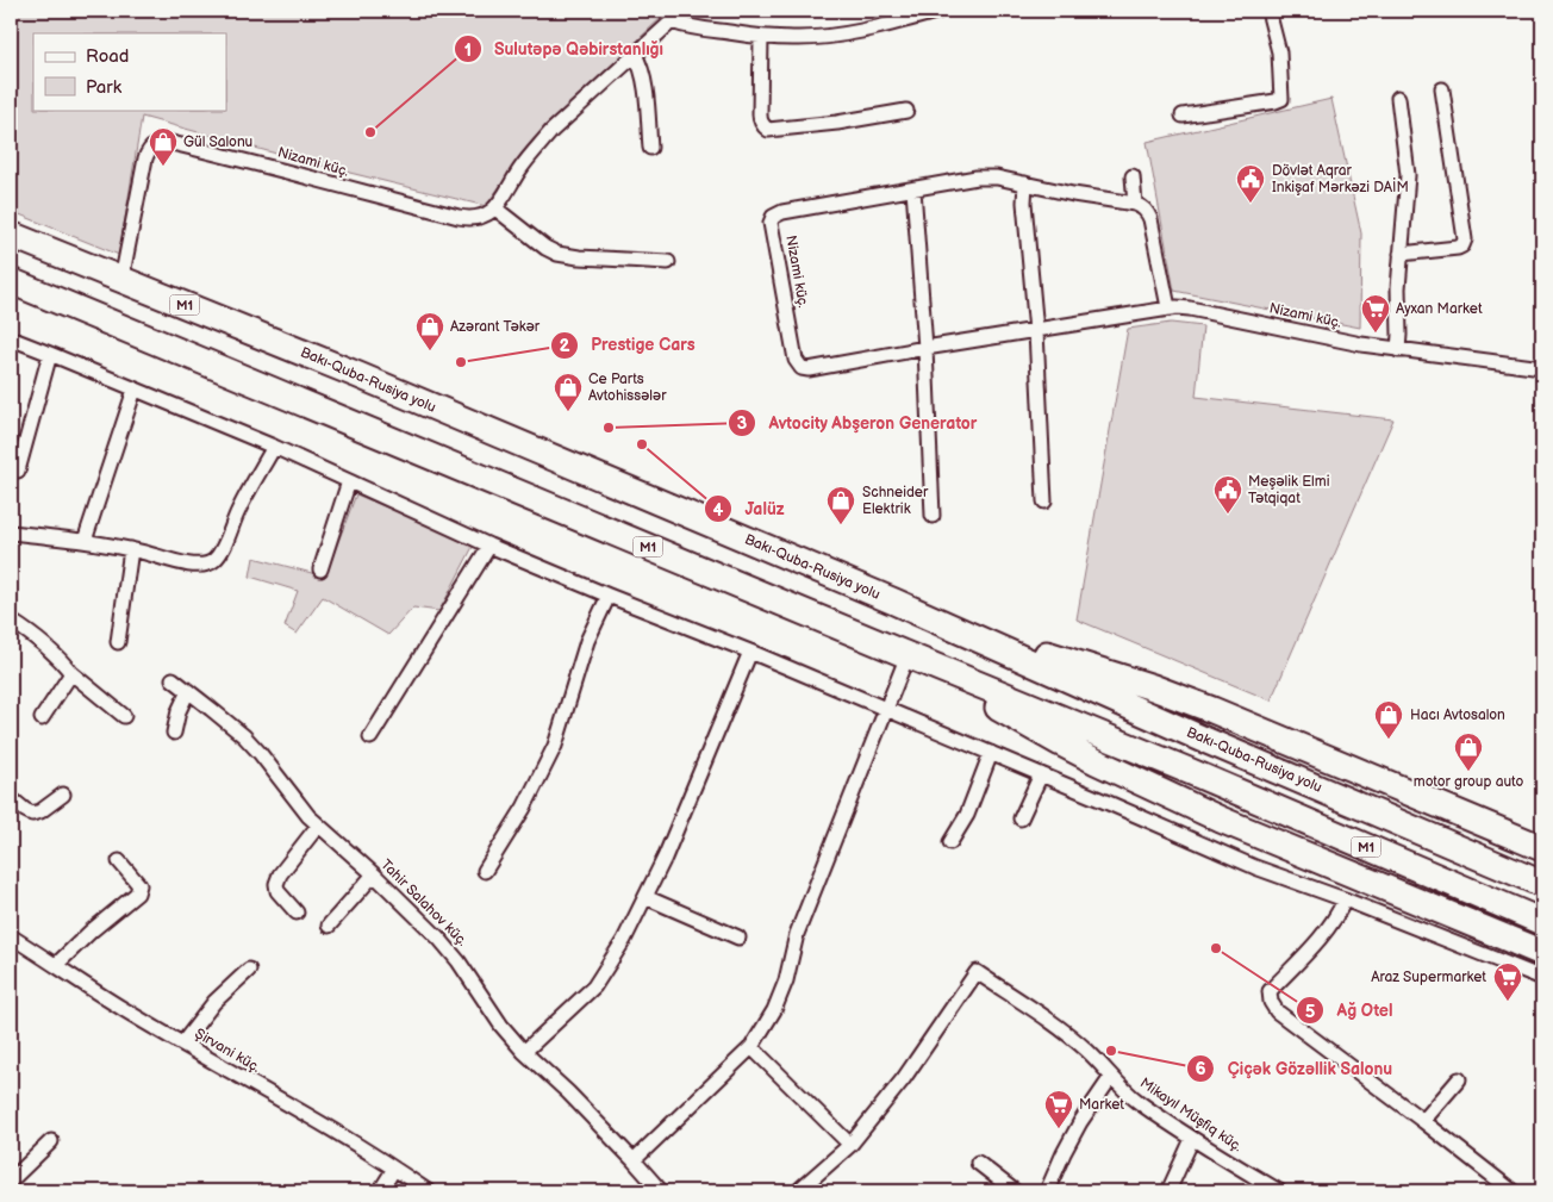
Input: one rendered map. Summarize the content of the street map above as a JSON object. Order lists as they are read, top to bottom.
{
  "streets": {
    "highway": ["M1", "Bakı-Quba-Rusiya yolu"],
    "street": [
      "Nizami küç.",
      "Tahir Salahov küç.",
      "Şirvani küç.",
      "Mikayıl Müşfiq küç."
    ]
  },
  "crossings": [
    ["Nizami küç.", "Bakı-Quba-Rusiya yolu"]
  ],
  "places": {
    "other": [
      "Sulutəpə Qəbirstanlığı",
      "Prestige Cars",
      "Avtocity Abşeron Generator",
      "Jalüz",
      "Ağ Otel",
      "Çiçək Gözəllik Salonu"
    ],
    "shop": [
      "Gül Salonu",
      "Azərant Təkər",
      "Ce Parts Avtohissələr",
      "Schneider Elektrik",
      "Hacı Avtosalon",
      "motor group auto"
    ],
    "public building": ["Dövlət Aqrar Inkişaf Mərkəzi DAİM", "Meşəlik Elmi Tətqiqat"],
    "supermarket": ["Ayxan Market", "Araz Supermarket", "Market"]
  },
  "legend": ["Road", "Park"]
}
